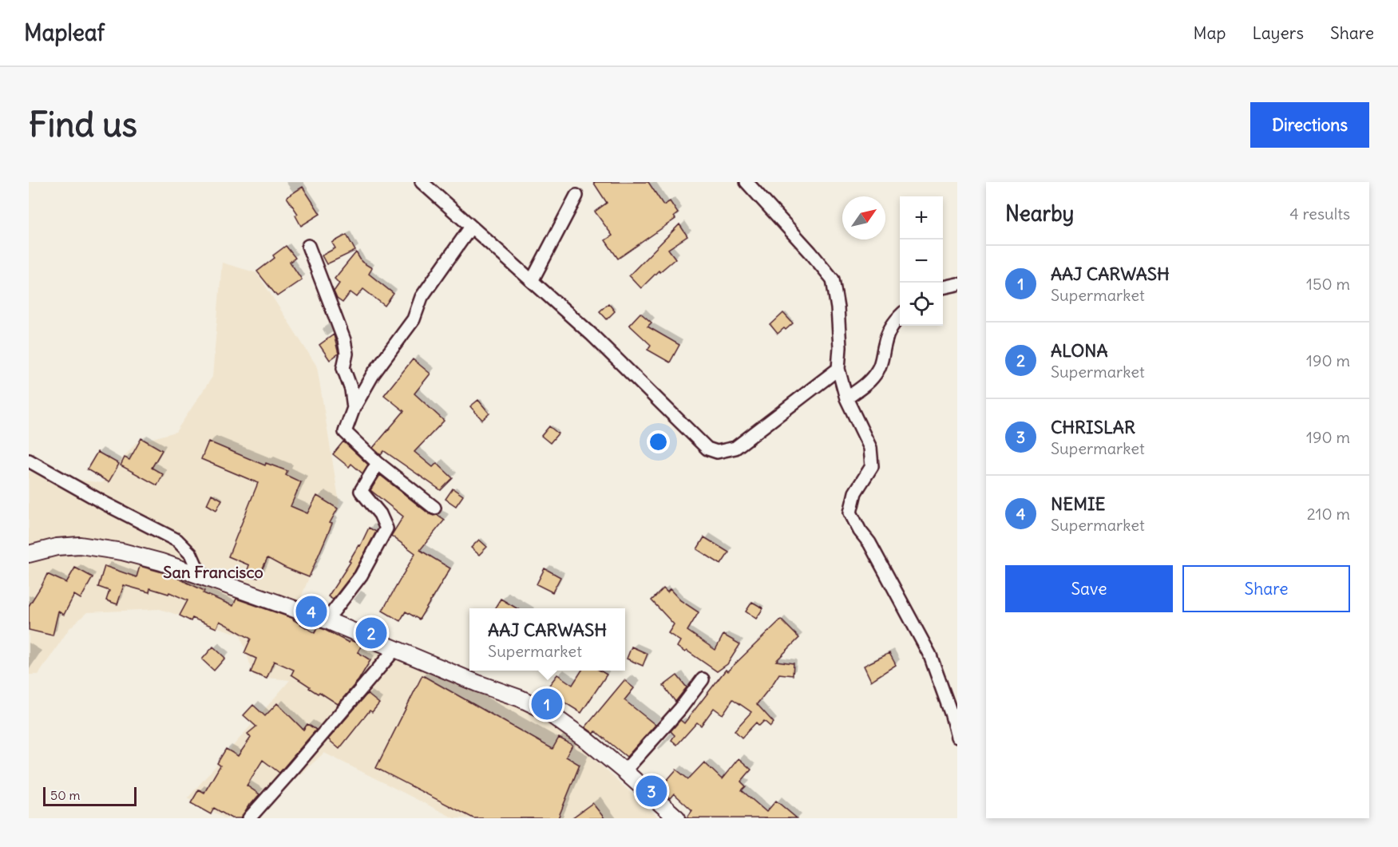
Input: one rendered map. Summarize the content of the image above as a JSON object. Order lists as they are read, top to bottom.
{
  "districts": ["San Francisco"],
  "scale_bar": "50 m",
  "north": "top right",
  "page": {
    "header": "Mapleaf",
    "nav": ["Map", "Layers", "Share"],
    "buttons": [
      "Directions",
      ["Save", "Share"]
    ],
    "title": "Find us",
    "heading": ["Nearby", "4 results"],
    "map_buttons": ["+", "−"],
    "list": [
      {
        "mark": "1",
        "name": "AAJ CARWASH",
        "note": "Supermarket",
        "value": "150 m"
      },
      {
        "mark": "2",
        "name": "ALONA",
        "note": "Supermarket",
        "value": "190 m"
      },
      {
        "mark": "3",
        "name": "CHRISLAR",
        "note": "Supermarket",
        "value": "190 m"
      },
      {
        "mark": "4",
        "name": "NEMIE",
        "note": "Supermarket",
        "value": "210 m"
      }
    ],
    "pins": [
      "4",
      "2",
      "1",
      "3"
    ],
    "popup": ["AAJ CARWASH", "Supermarket"],
    "scale": "50 m"
  }
}
